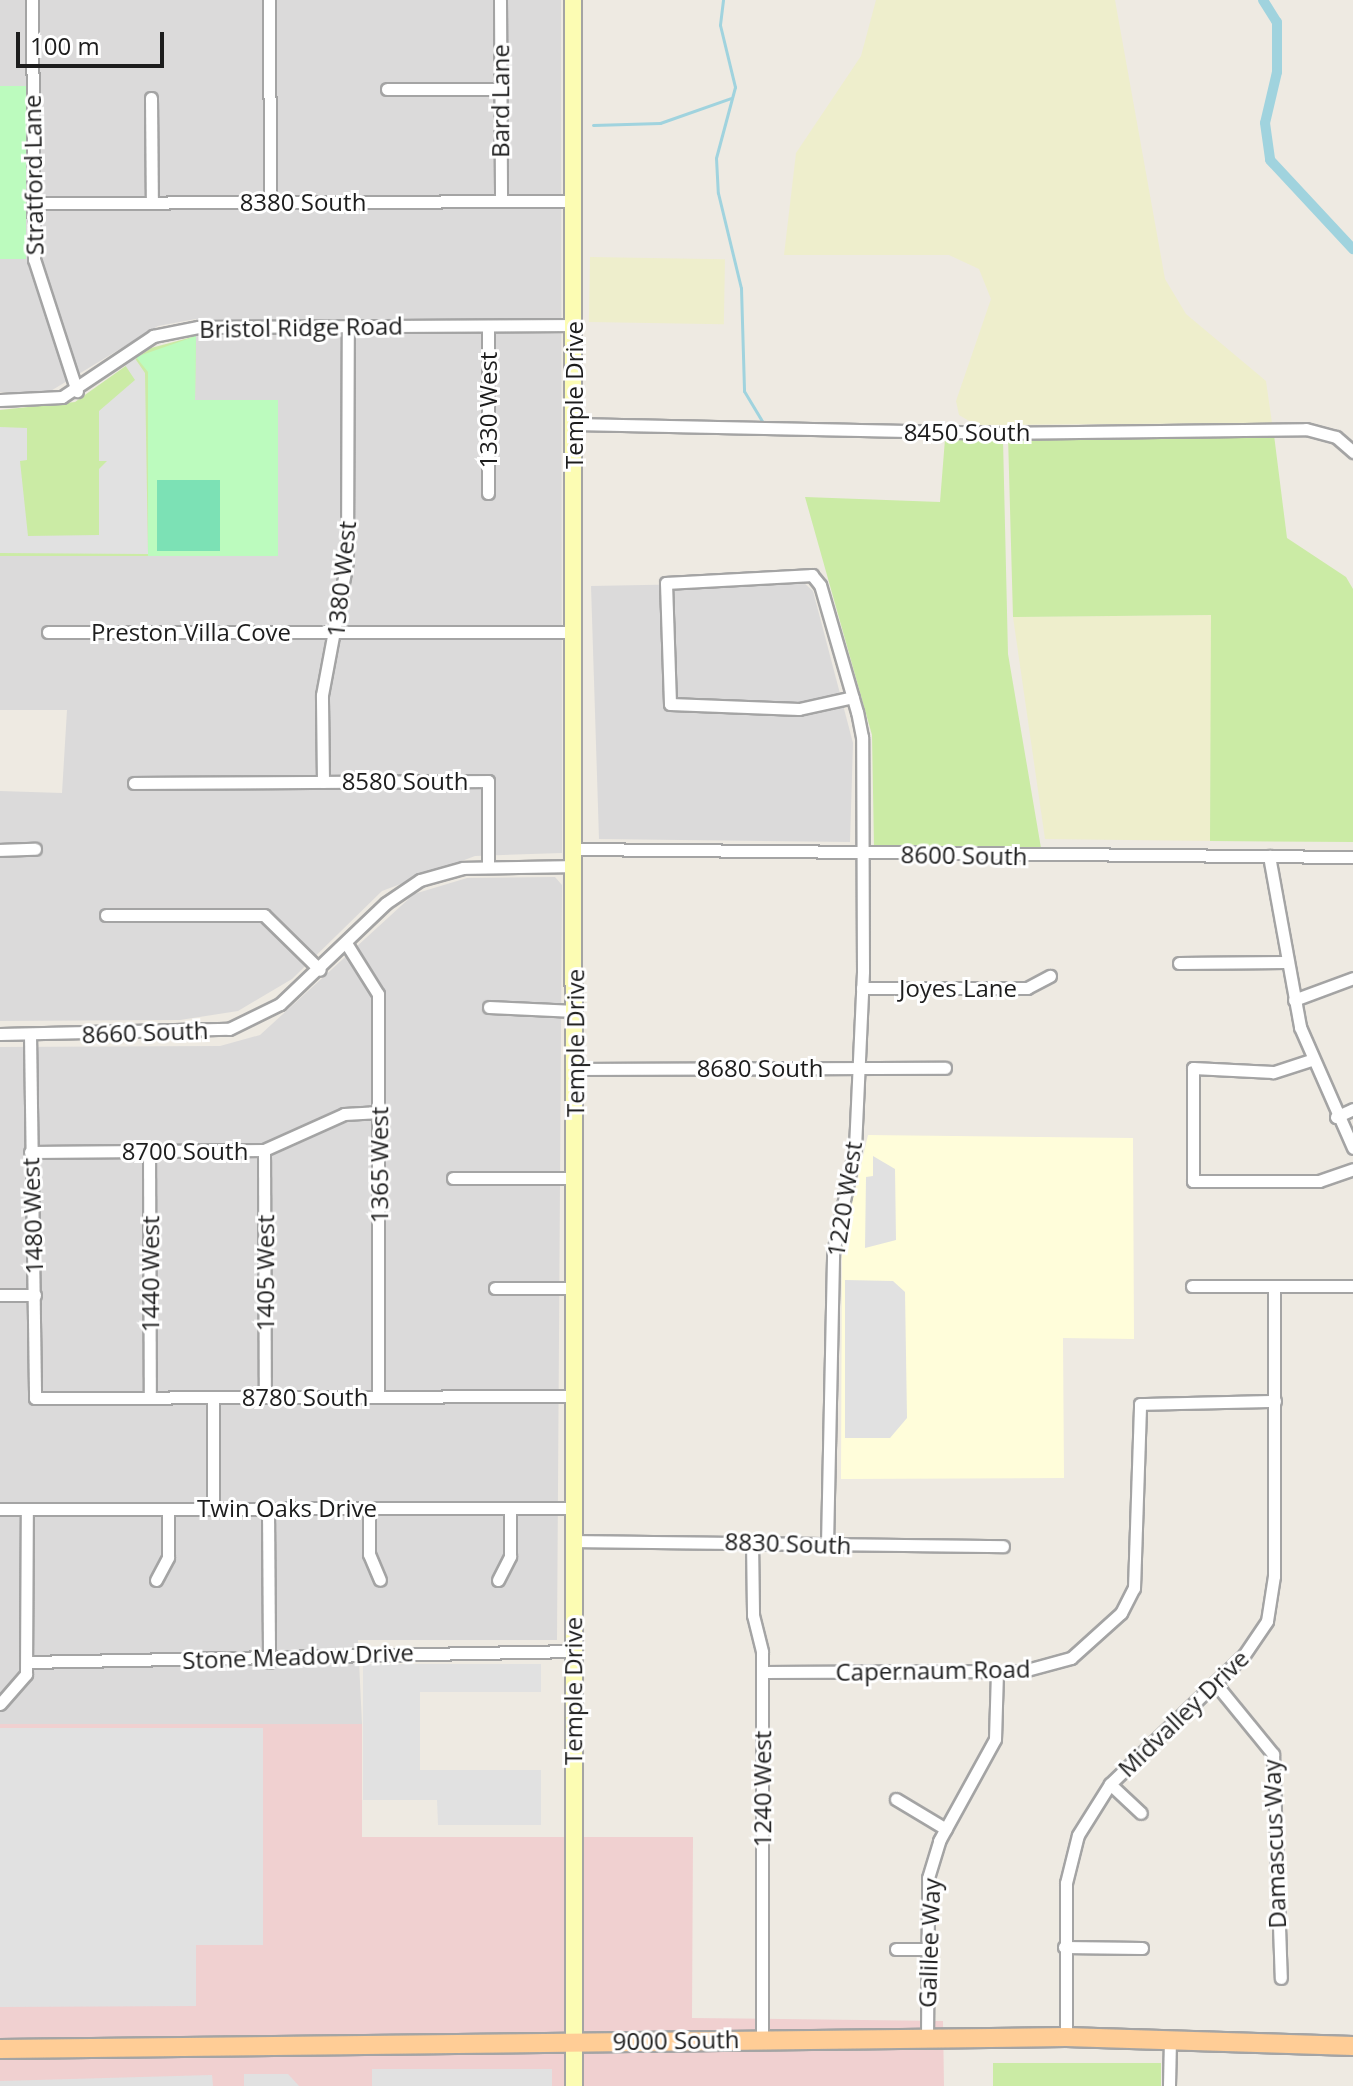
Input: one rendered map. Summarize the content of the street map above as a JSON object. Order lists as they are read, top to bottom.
{
  "streets": {
    "main road": ["9000 South"],
    "street": [
      "Bard Lane",
      "Stratford Lane",
      "8380 South",
      "Bristol Ridge Road",
      "Temple Drive",
      "1330 West",
      "8450 South",
      "1380 West",
      "Preston Villa Cove",
      "8580 South",
      "8600 South",
      "Joyes Lane",
      "8660 South",
      "8680 South",
      "8700 South",
      "1365 West",
      "1220 West",
      "1480 West",
      "1405 West",
      "1440 West",
      "8780 South",
      "Twin Oaks Drive",
      "8830 South",
      "Stone Meadow Drive",
      "Capernaum Road",
      "Midvalley Drive",
      "1240 West",
      "Damascus Way",
      "Galilee Way"
    ]
  },
  "crossings": [
    ["Bard Lane", "8380 South"],
    ["Stratford Lane", "8380 South"],
    ["Stratford Lane", "Bristol Ridge Road"],
    ["8380 South", "Temple Drive"],
    ["Bristol Ridge Road", "Temple Drive"],
    ["Bristol Ridge Road", "1330 West"],
    ["Bristol Ridge Road", "1380 West"],
    ["Temple Drive", "8450 South"],
    ["Temple Drive", "Preston Villa Cove"],
    ["Temple Drive", "8600 South"],
    ["Temple Drive", "8680 South"],
    ["Temple Drive", "8780 South"],
    ["Temple Drive", "Twin Oaks Drive"],
    ["Temple Drive", "8830 South"],
    ["Temple Drive", "Stone Meadow Drive"],
    ["Temple Drive", "9000 South"],
    ["1380 West", "Preston Villa Cove"],
    ["1380 West", "8580 South"],
    ["8580 South", "8600 South"],
    ["8580 South", "8660 South"],
    ["8600 South", "8660 South"],
    ["8600 South", "1220 West"],
    ["Joyes Lane", "1220 West"],
    ["8660 South", "1365 West"],
    ["8660 South", "1480 West"],
    ["8680 South", "1220 West"],
    ["8700 South", "1365 West"],
    ["8700 South", "1480 West"],
    ["8700 South", "1405 West"],
    ["8700 South", "1440 West"],
    ["1365 West", "8780 South"],
    ["1220 West", "8830 South"],
    ["1480 West", "8780 South"],
    ["1405 West", "8780 South"],
    ["1440 West", "8780 South"],
    ["8830 South", "1240 West"],
    ["Capernaum Road", "Midvalley Drive"],
    ["Capernaum Road", "1240 West"],
    ["Capernaum Road", "Galilee Way"],
    ["Midvalley Drive", "Damascus Way"],
    ["Midvalley Drive", "9000 South"],
    ["1240 West", "9000 South"],
    ["Galilee Way", "9000 South"]
  ],
  "scale_bar": "100 m"
}
